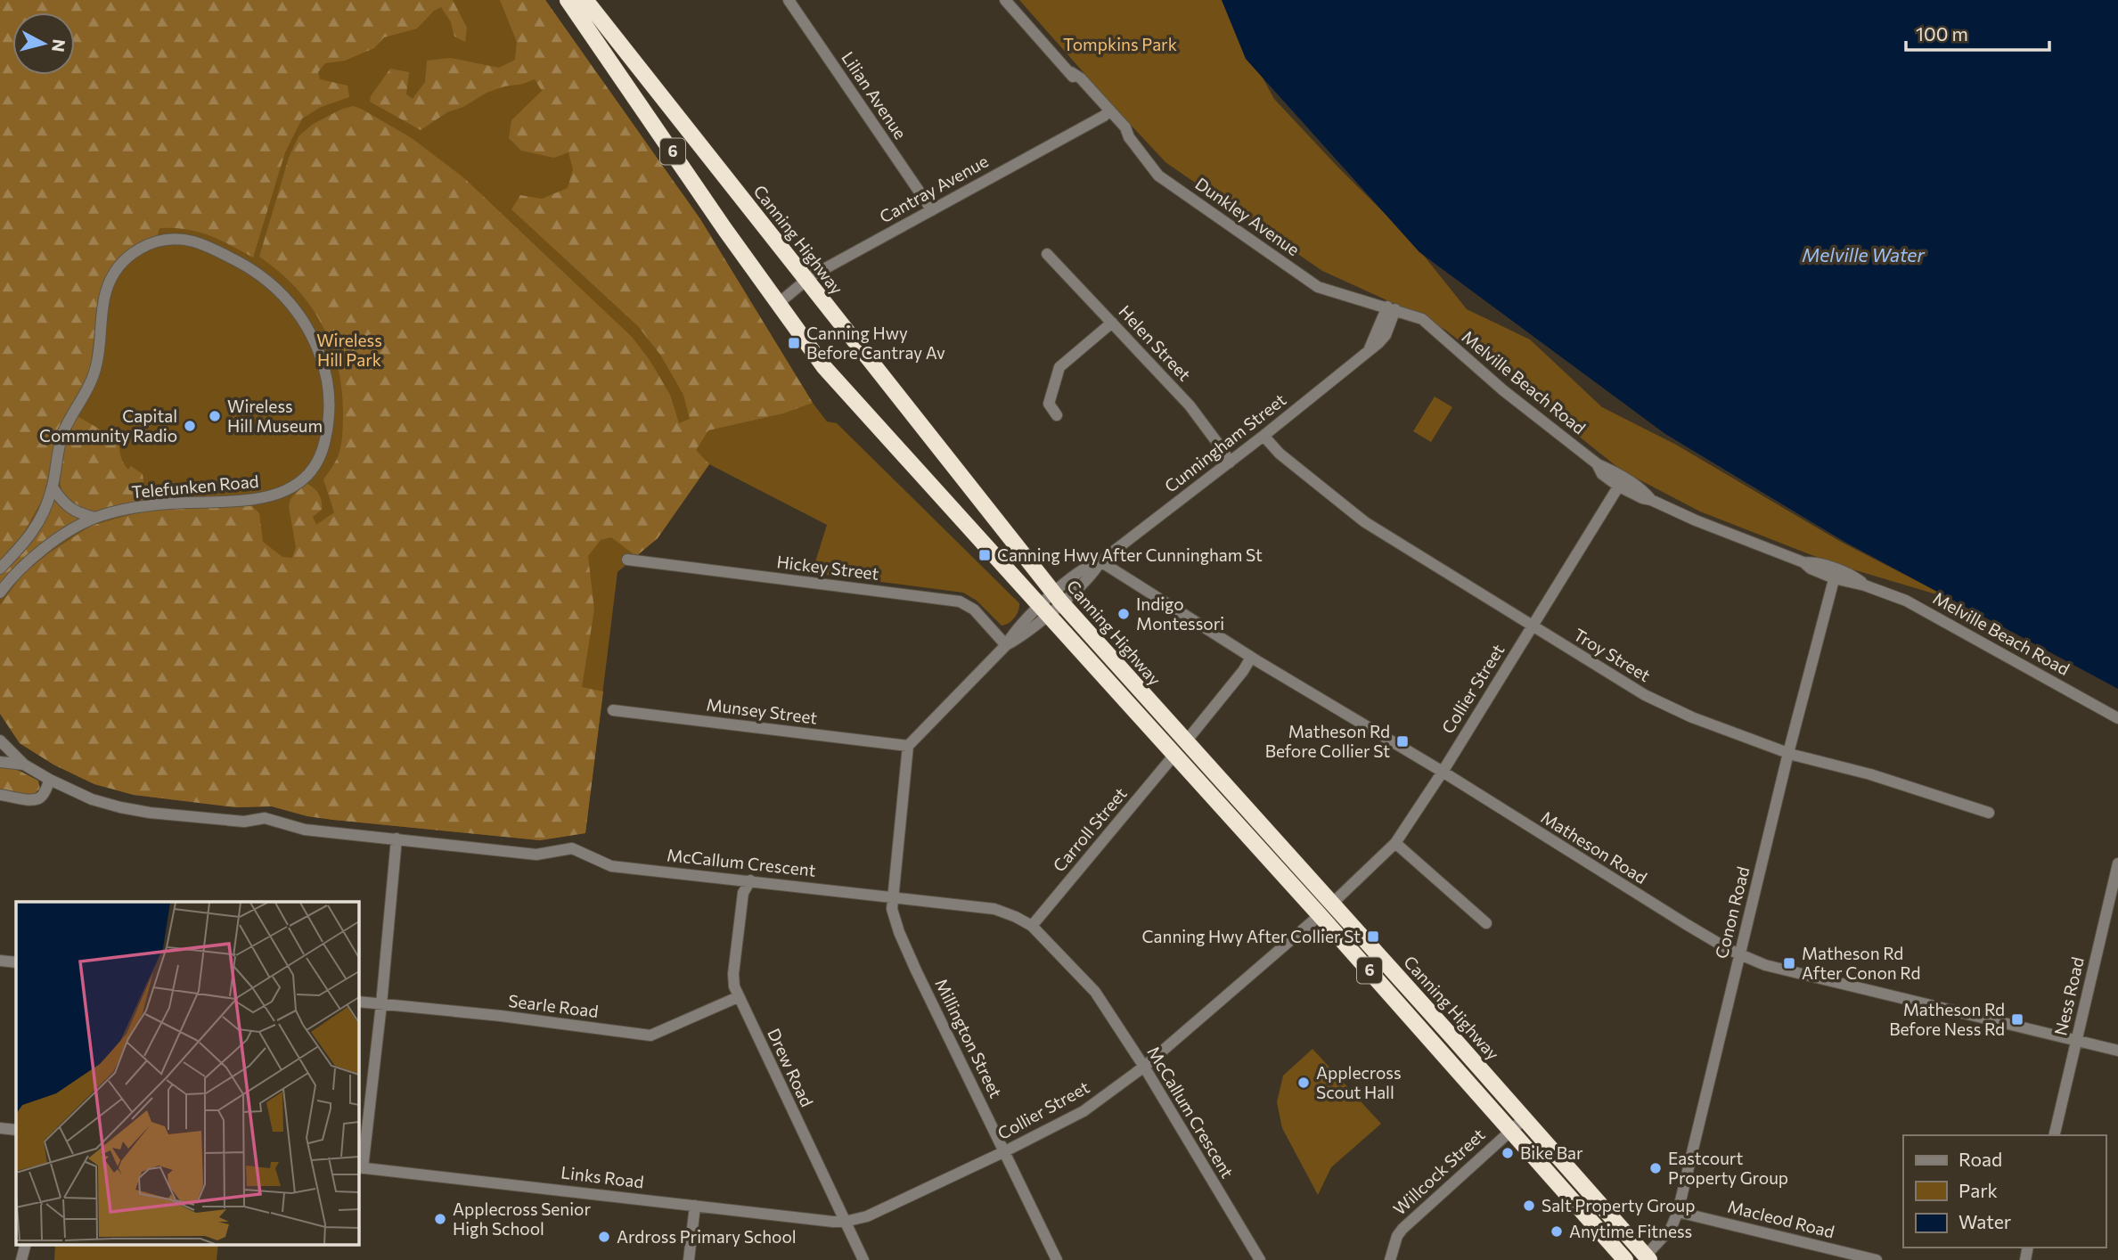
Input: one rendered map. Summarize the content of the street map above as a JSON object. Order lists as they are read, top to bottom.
{
  "streets": {
    "highway": ["6", "Canning Highway"],
    "street": [
      "Lilian Avenue",
      "Cantray Avenue",
      "Dunkley Avenue",
      "Helen Street",
      "Melville Beach Road",
      "Cunningham Street",
      "Telefunken Road",
      "Hickey Street",
      "Troy Street",
      "Collier Street",
      "Munsey Street",
      "Carroll Street",
      "Matheson Road",
      "McCallum Crescent",
      "Conon Road",
      "Ness Road",
      "Searle Road",
      "Millington Street",
      "Drew Road",
      "Willcock Street",
      "Links Road",
      "Macleod Road"
    ]
  },
  "crossings": [
    ["Lilian Avenue", "Cantray Avenue"],
    ["Cantray Avenue", "Dunkley Avenue"],
    ["Cantray Avenue", "Canning Highway"],
    ["Dunkley Avenue", "Melville Beach Road"],
    ["Dunkley Avenue", "Cunningham Street"],
    ["Canning Highway", "Cunningham Street"],
    ["Canning Highway", "Collier Street"],
    ["Canning Highway", "Carroll Street"],
    ["Canning Highway", "Conon Road"],
    ["Canning Highway", "Willcock Street"],
    ["Helen Street", "Cunningham Street"],
    ["Melville Beach Road", "Cunningham Street"],
    ["Melville Beach Road", "Collier Street"],
    ["Melville Beach Road", "Conon Road"],
    ["Cunningham Street", "Hickey Street"],
    ["Cunningham Street", "Troy Street"],
    ["Cunningham Street", "Munsey Street"],
    ["Cunningham Street", "Matheson Road"],
    ["Troy Street", "Collier Street"],
    ["Troy Street", "Conon Road"],
    ["Collier Street", "Matheson Road"],
    ["Collier Street", "McCallum Crescent"],
    ["Collier Street", "Millington Street"],
    ["Collier Street", "Drew Road"],
    ["Collier Street", "Links Road"],
    ["Carroll Street", "McCallum Crescent"],
    ["Matheson Road", "Conon Road"],
    ["Matheson Road", "Ness Road"],
    ["McCallum Crescent", "Millington Street"],
    ["McCallum Crescent", "Drew Road"],
    ["Conon Road", "Macleod Road"],
    ["Searle Road", "Drew Road"],
    ["Drew Road", "Links Road"]
  ],
  "water": ["Melville Water"],
  "parks": ["Tompkins Park", "Wireless Hill Park"],
  "places": {
    "transit": [
      "Canning Hwy Before Cantray Av",
      "Canning Hwy After Cunningham St",
      "Matheson Rd Before Collier St",
      "Canning Hwy After Collier St",
      "Matheson Rd After Conon Rd",
      "Matheson Rd Before Ness Rd"
    ],
    "other": [
      "Wireless Hill Museum",
      "Capital Community Radio",
      "Indigo Montessori",
      "Applecross Scout Hall",
      "Bike Bar",
      "Eastcourt Property Group",
      "Salt Property Group",
      "Applecross Senior High School",
      "Anytime Fitness",
      "Ardross Primary School"
    ]
  },
  "legend": ["Road", "Park", "Water"],
  "scale_bar": "100 m",
  "north": "right"
}
